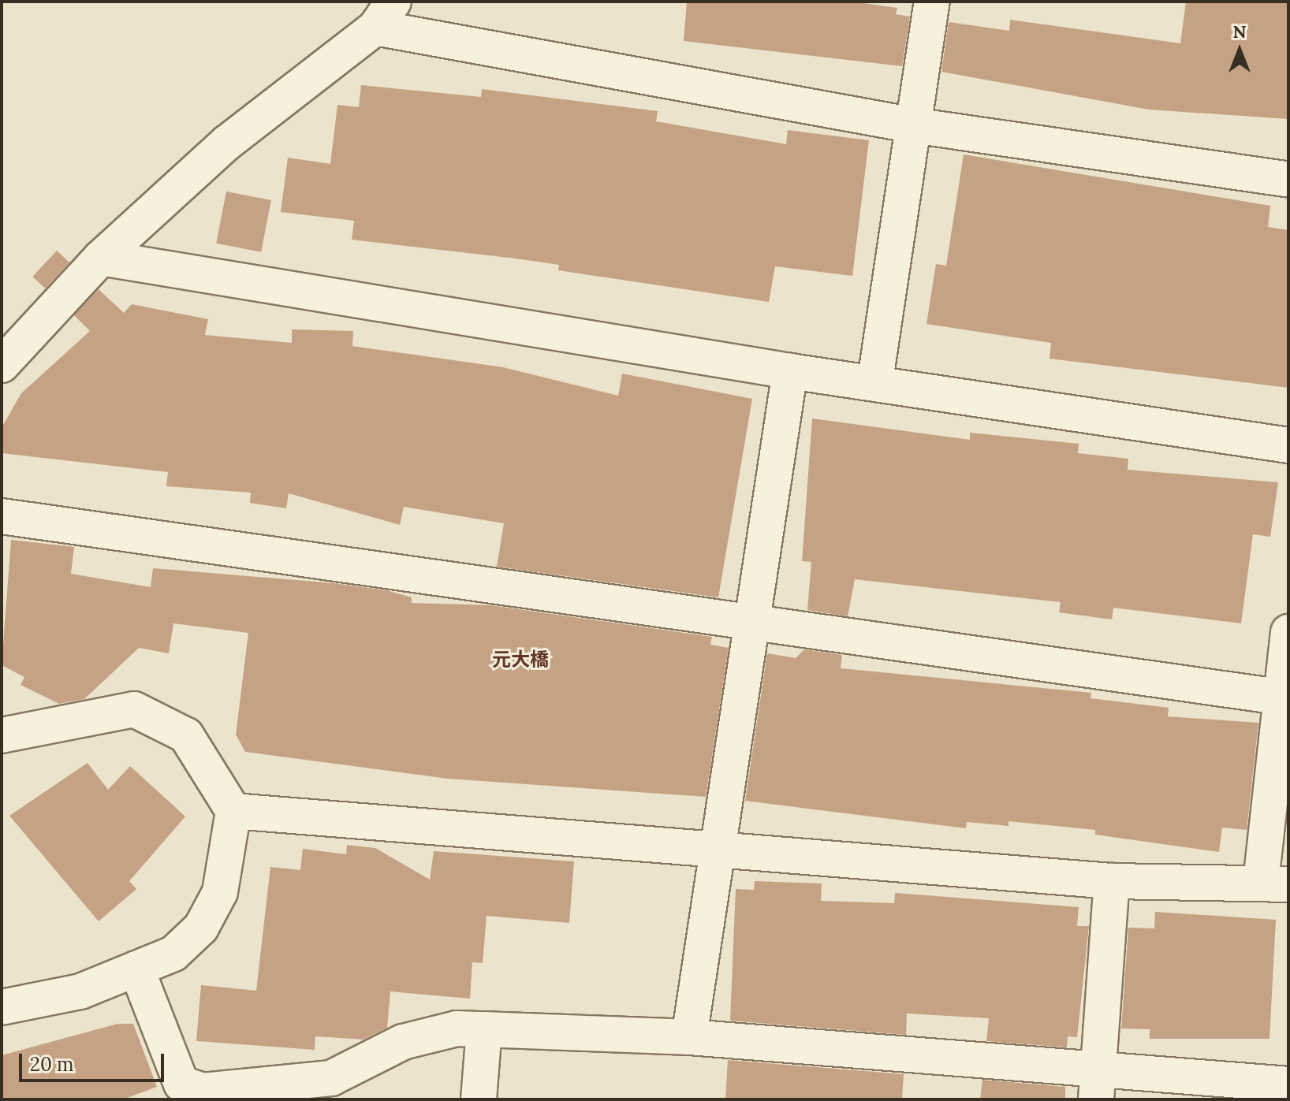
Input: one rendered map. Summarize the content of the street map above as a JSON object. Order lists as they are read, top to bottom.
{
  "districts": ["元大橋"],
  "scale_bar": "20 m",
  "north": "top"
}
